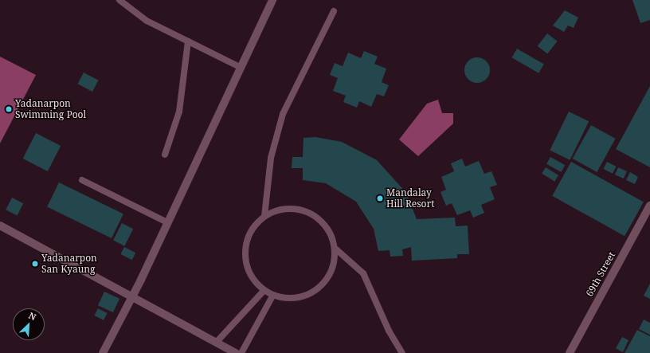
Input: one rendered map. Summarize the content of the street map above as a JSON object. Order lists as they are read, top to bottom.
{
  "streets": {
    "street": ["69th Street"]
  },
  "places": ["Yadanarpon Swimming Pool", "Mandalay Hill Resort", "Yadanarpon San Kyaung"],
  "north": "top right"
}
